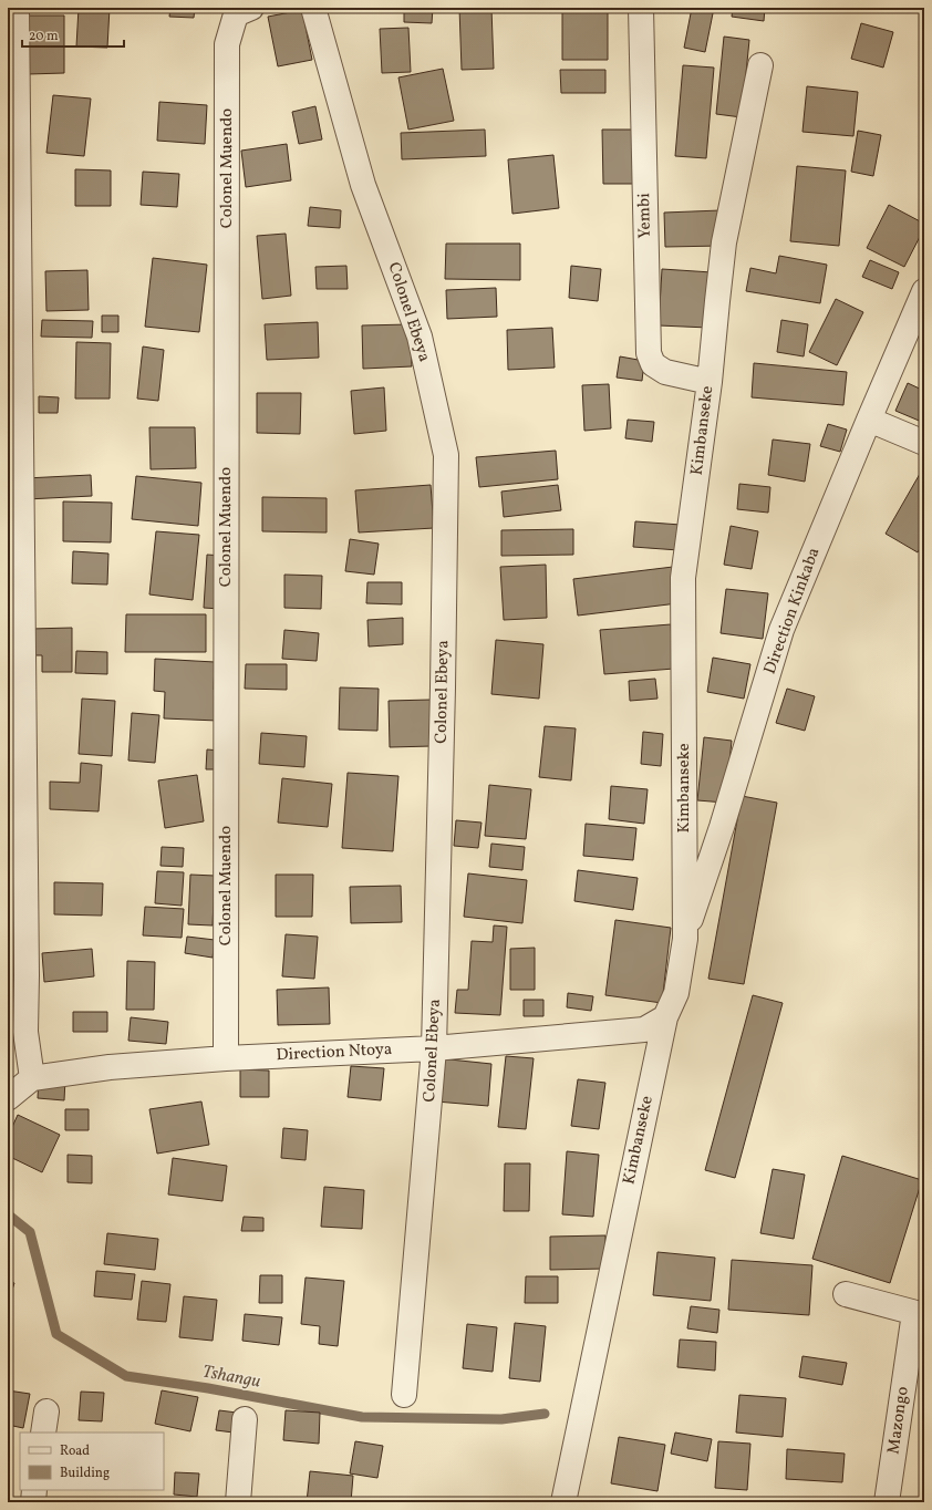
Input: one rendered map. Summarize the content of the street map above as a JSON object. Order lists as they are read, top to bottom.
{
  "streets": {
    "street": [
      "Colonel Muendo",
      "Yembi",
      "Colonel Ebeya",
      "Kimbanseke",
      "Direction Kinkaba",
      "Direction Ntoya",
      "Mazongo"
    ]
  },
  "crossings": [
    ["Colonel Muendo", "Direction Ntoya"],
    ["Yembi", "Kimbanseke"],
    ["Colonel Ebeya", "Direction Ntoya"],
    ["Kimbanseke", "Direction Kinkaba"],
    ["Kimbanseke", "Direction Ntoya"]
  ],
  "water": ["Tshangu"],
  "legend": ["Road", "Building"],
  "scale_bar": "20 m"
}
